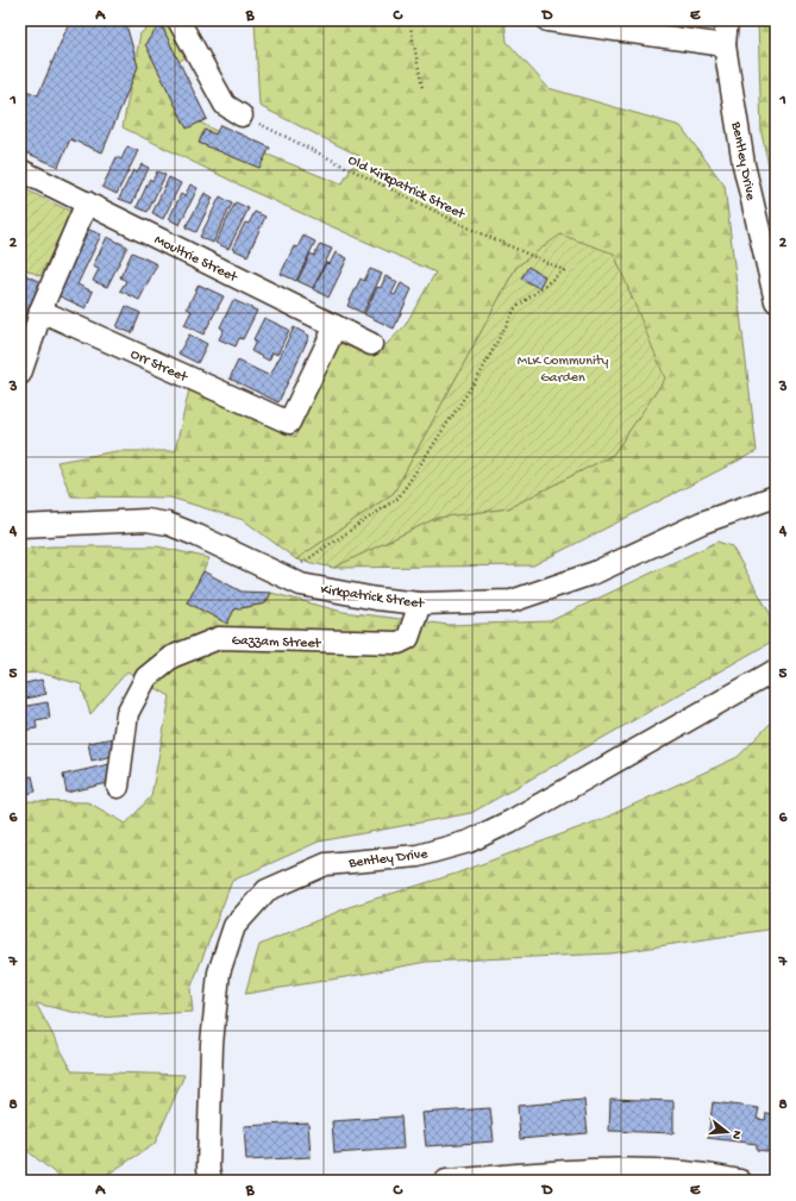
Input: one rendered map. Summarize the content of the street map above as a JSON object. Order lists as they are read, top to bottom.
{
  "streets": {
    "street": [
      "Bentley Drive",
      "Moultrie Street",
      "Orr Street",
      "Kirkpatrick Street",
      "Gazzam Street"
    ],
    "path": ["Old Kirkpatrick Street"]
  },
  "crossings": [
    ["Old Kirkpatrick Street", "Kirkpatrick Street"],
    ["Moultrie Street", "Orr Street"],
    ["Kirkpatrick Street", "Gazzam Street"]
  ],
  "parks": ["MLK Community Garden"],
  "north": "right",
  "grid": {
    "columns": [
      "A",
      "B",
      "C",
      "D",
      "E"
    ],
    "rows": [
      "1",
      "2",
      "3",
      "4",
      "5",
      "6",
      "7",
      "8"
    ]
  }
}
